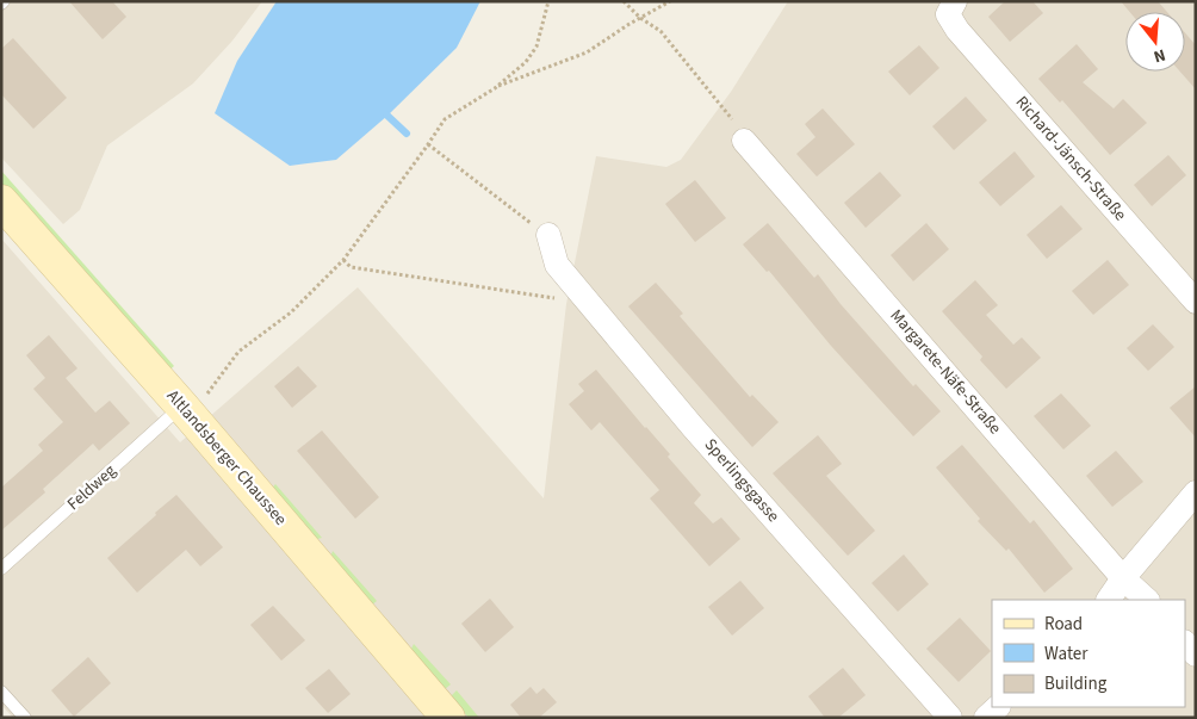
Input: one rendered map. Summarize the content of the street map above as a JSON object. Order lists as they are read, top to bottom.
{
  "streets": {
    "main road": ["Altlandsberger Chaussee"],
    "street": ["Richard-Jänsch-Straße", "Margarete-Näfe-Straße", "Sperlingsgasse"],
    "lane": ["Feldweg"]
  },
  "crossings": [
    ["Altlandsberger Chaussee", "Feldweg"]
  ],
  "legend": ["Road", "Water", "Building"],
  "north": "bottom"
}
